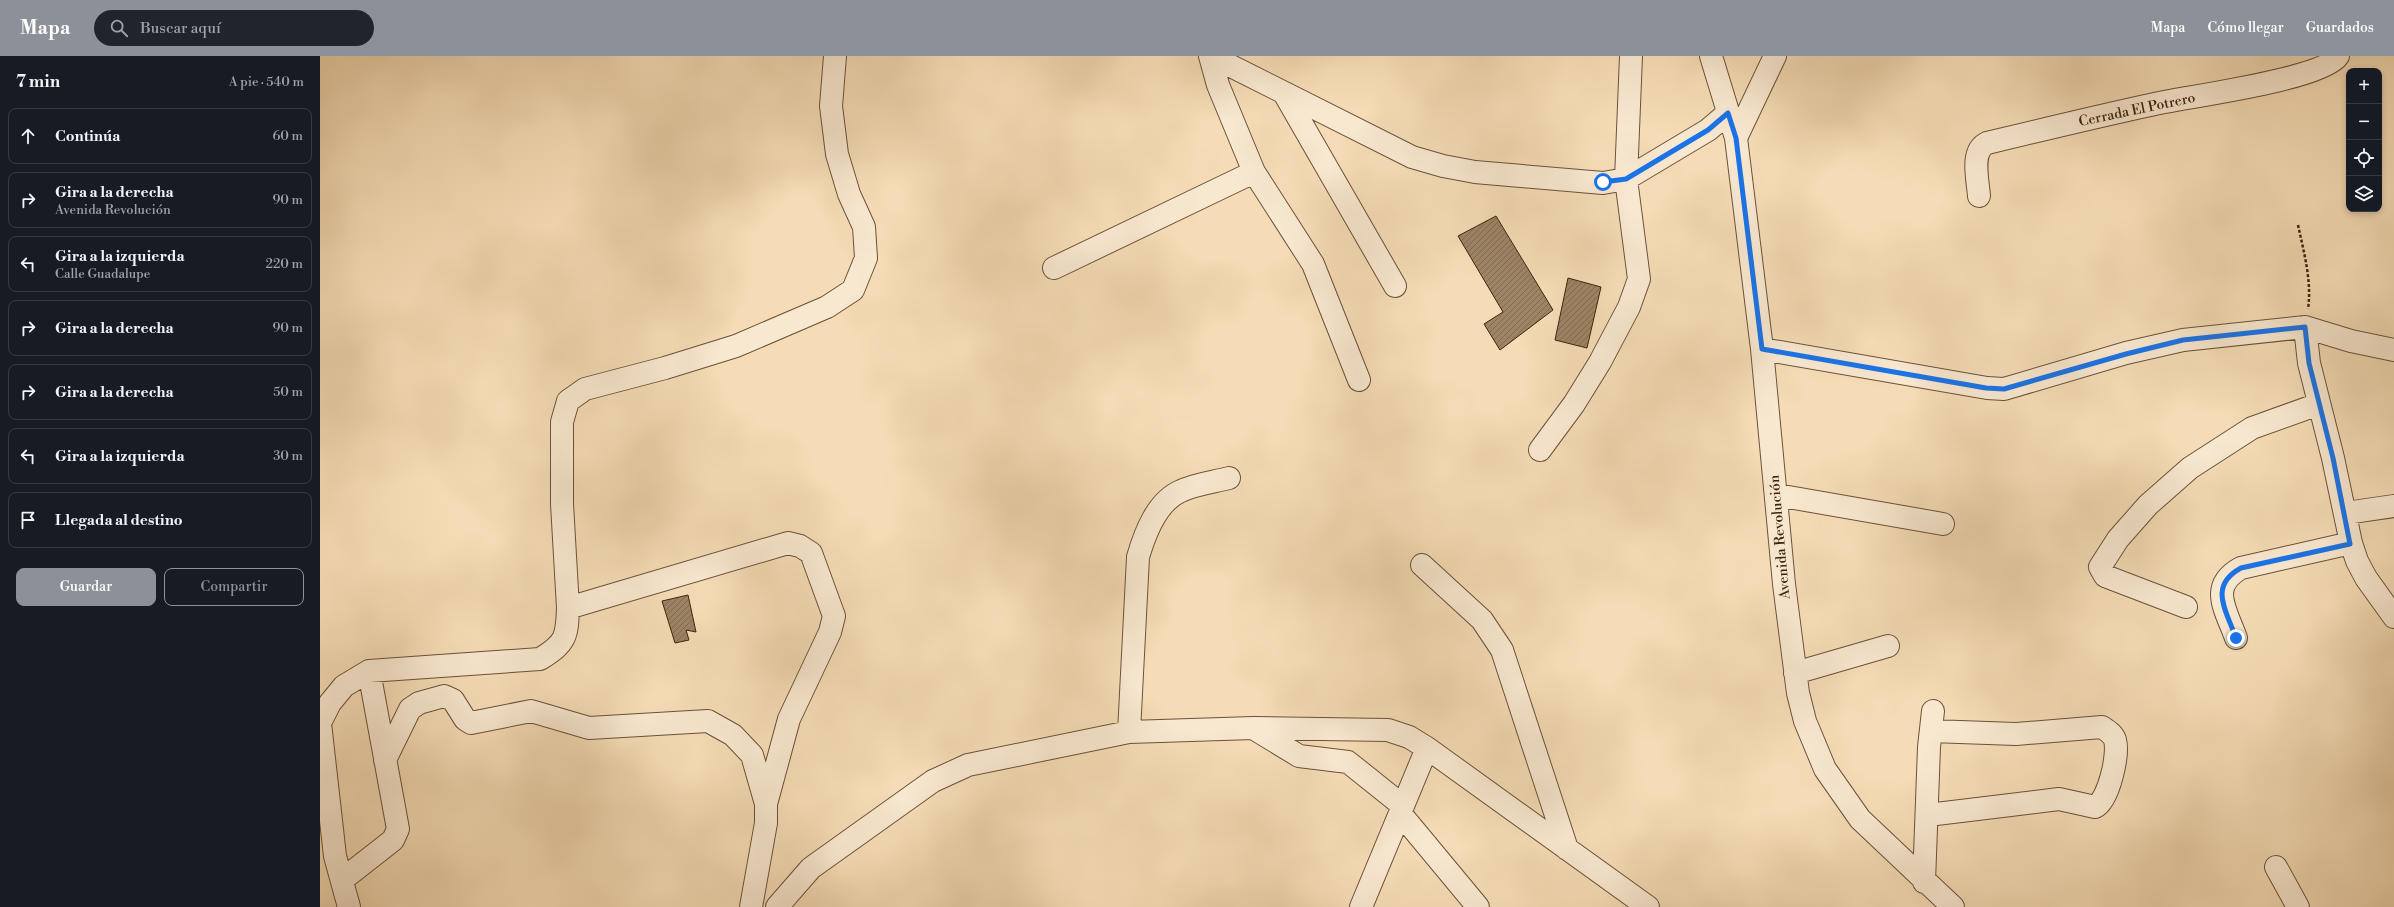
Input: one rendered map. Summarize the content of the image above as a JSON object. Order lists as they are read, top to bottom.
{
  "streets": {
    "street": ["Cerrada El Potrero", "Avenida Revolución"]
  },
  "page": {
    "header": "Mapa",
    "search": "Buscar aquí",
    "nav": ["Mapa", "Cómo llegar", "Guardados"],
    "heading": ["7 min", "A pie · 540 m"],
    "map_buttons": ["+", "−"],
    "list": [
      ["Continúa", "60 m"],
      ["Gira a la derecha", "Avenida Revolución", "90 m"],
      ["Gira a la izquierda", "Calle Guadalupe", "220 m"],
      ["Gira a la derecha", "90 m"],
      ["Gira a la derecha", "50 m"],
      ["Gira a la izquierda", "30 m"],
      "Llegada al destino"
    ],
    "buttons": ["Guardar", "Compartir"]
  }
}
